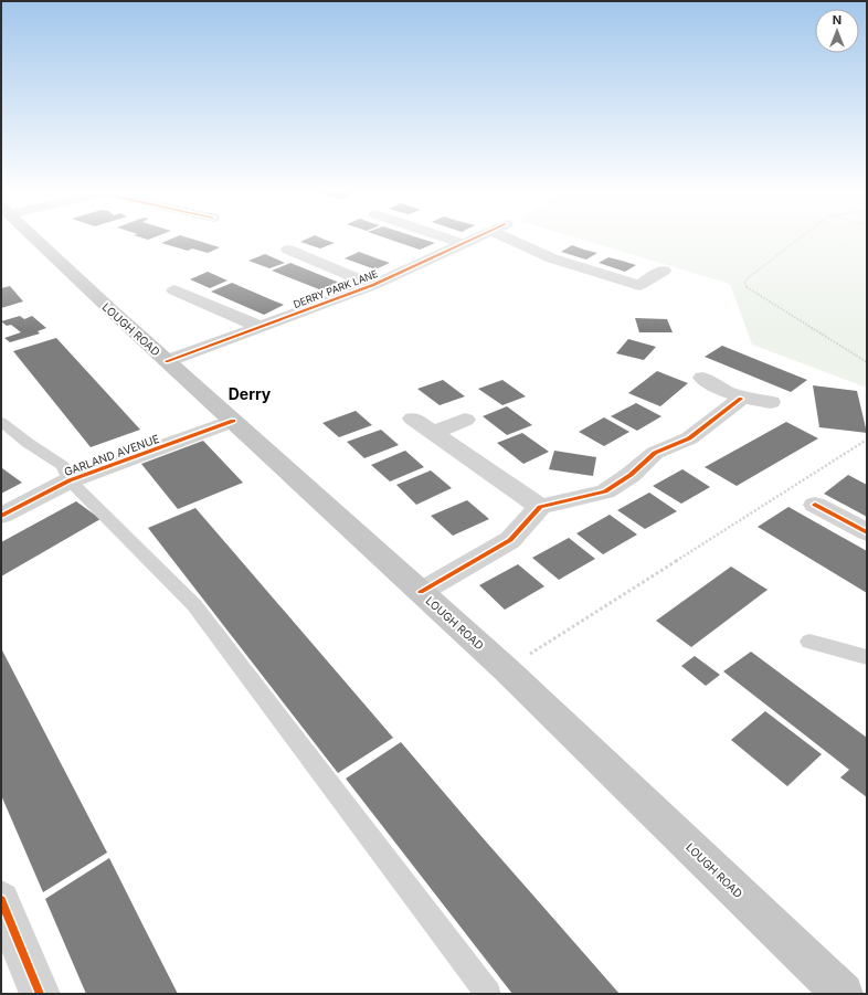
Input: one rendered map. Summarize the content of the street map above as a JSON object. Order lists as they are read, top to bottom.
{
  "streets": {
    "main road": ["LOUGH ROAD"],
    "street": ["DERRY PARK LANE", "GARLAND AVENUE"]
  },
  "crossings": [
    ["DERRY PARK LANE", "LOUGH ROAD"],
    ["LOUGH ROAD", "GARLAND AVENUE"]
  ],
  "districts": ["Derry"],
  "north": "top"
}
